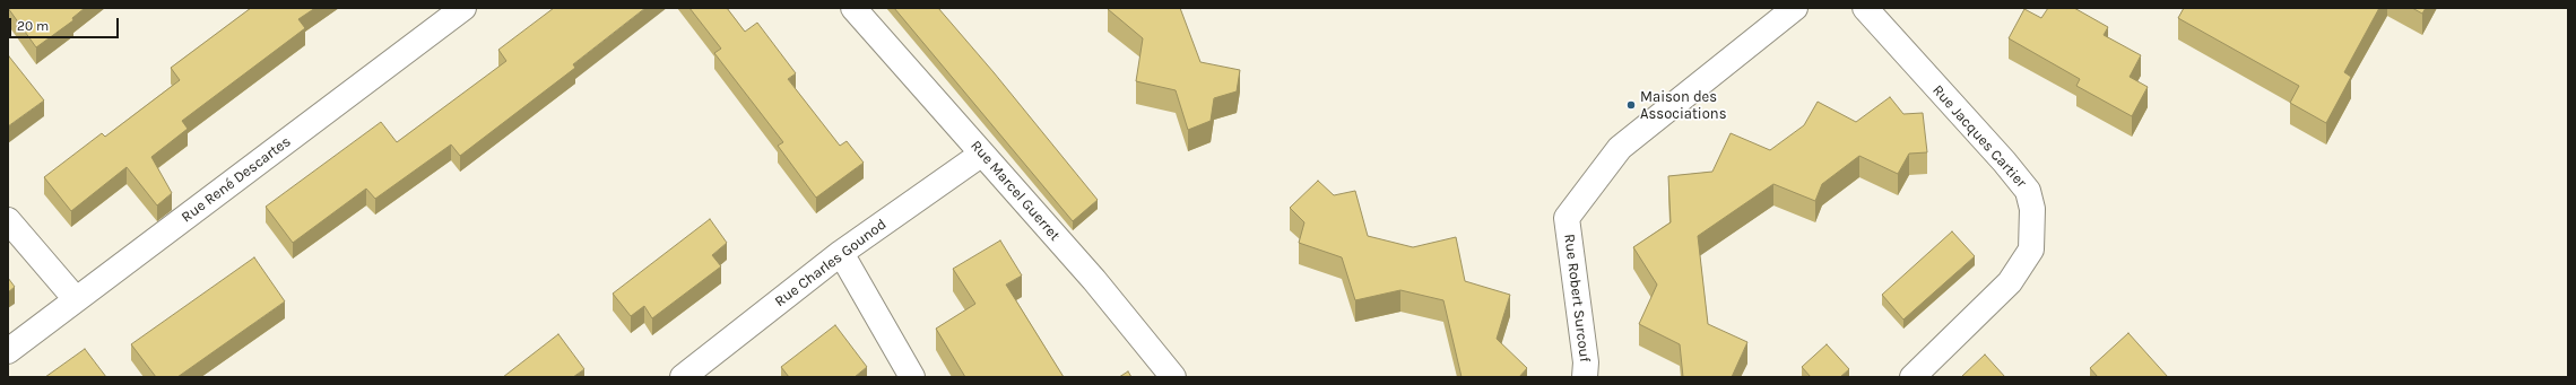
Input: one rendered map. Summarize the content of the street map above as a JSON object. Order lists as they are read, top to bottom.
{
  "streets": {
    "street": [
      "Rue Jacques Cartier",
      "Rue René Descartes",
      "Rue Marcel Guerret",
      "Rue Charles Gounod",
      "Rue Robert Surcouf"
    ]
  },
  "crossings": [
    ["Rue Marcel Guerret", "Rue Charles Gounod"]
  ],
  "places": ["Maison des Associations"],
  "scale_bar": "20 m"
}
